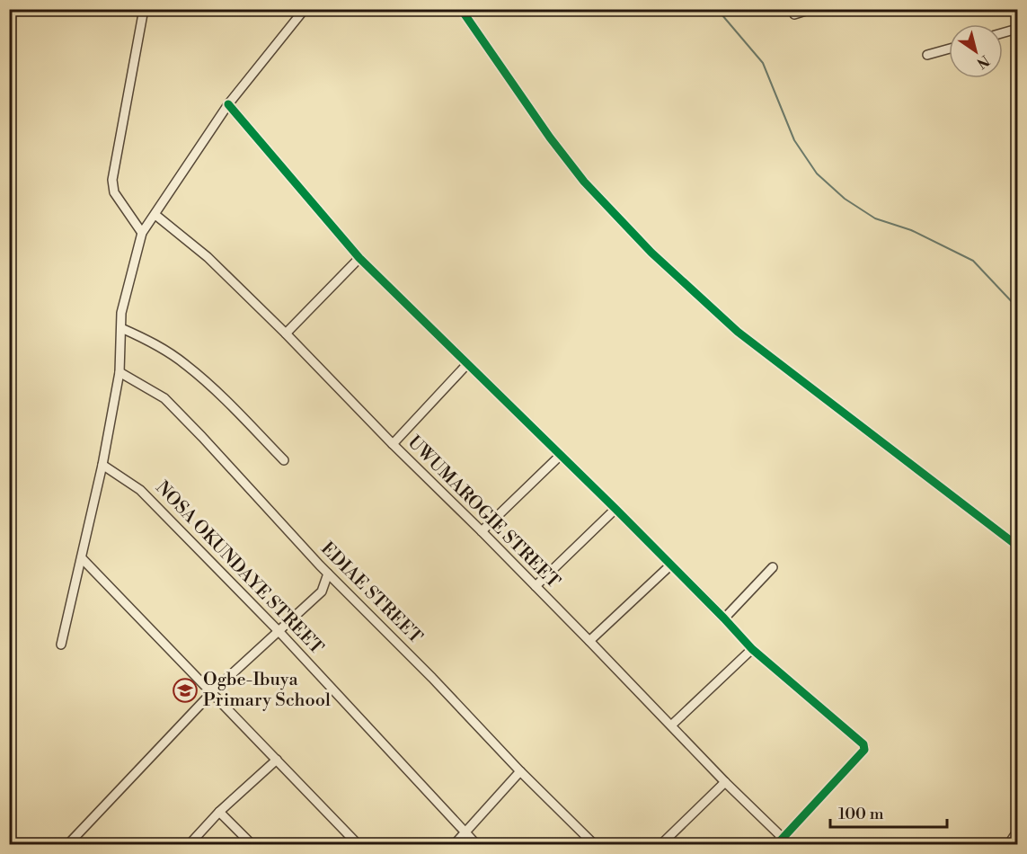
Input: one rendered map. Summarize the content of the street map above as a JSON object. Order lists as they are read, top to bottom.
{
  "streets": {
    "street": ["UWUMAROGIE STREET", "NOSA OKUNDAYE STREET", "EDIAE STREET"]
  },
  "places": {
    "school or university": ["Ogbe-Ibuya Primary School"]
  },
  "scale_bar": "100 m",
  "north": "bottom right"
}
